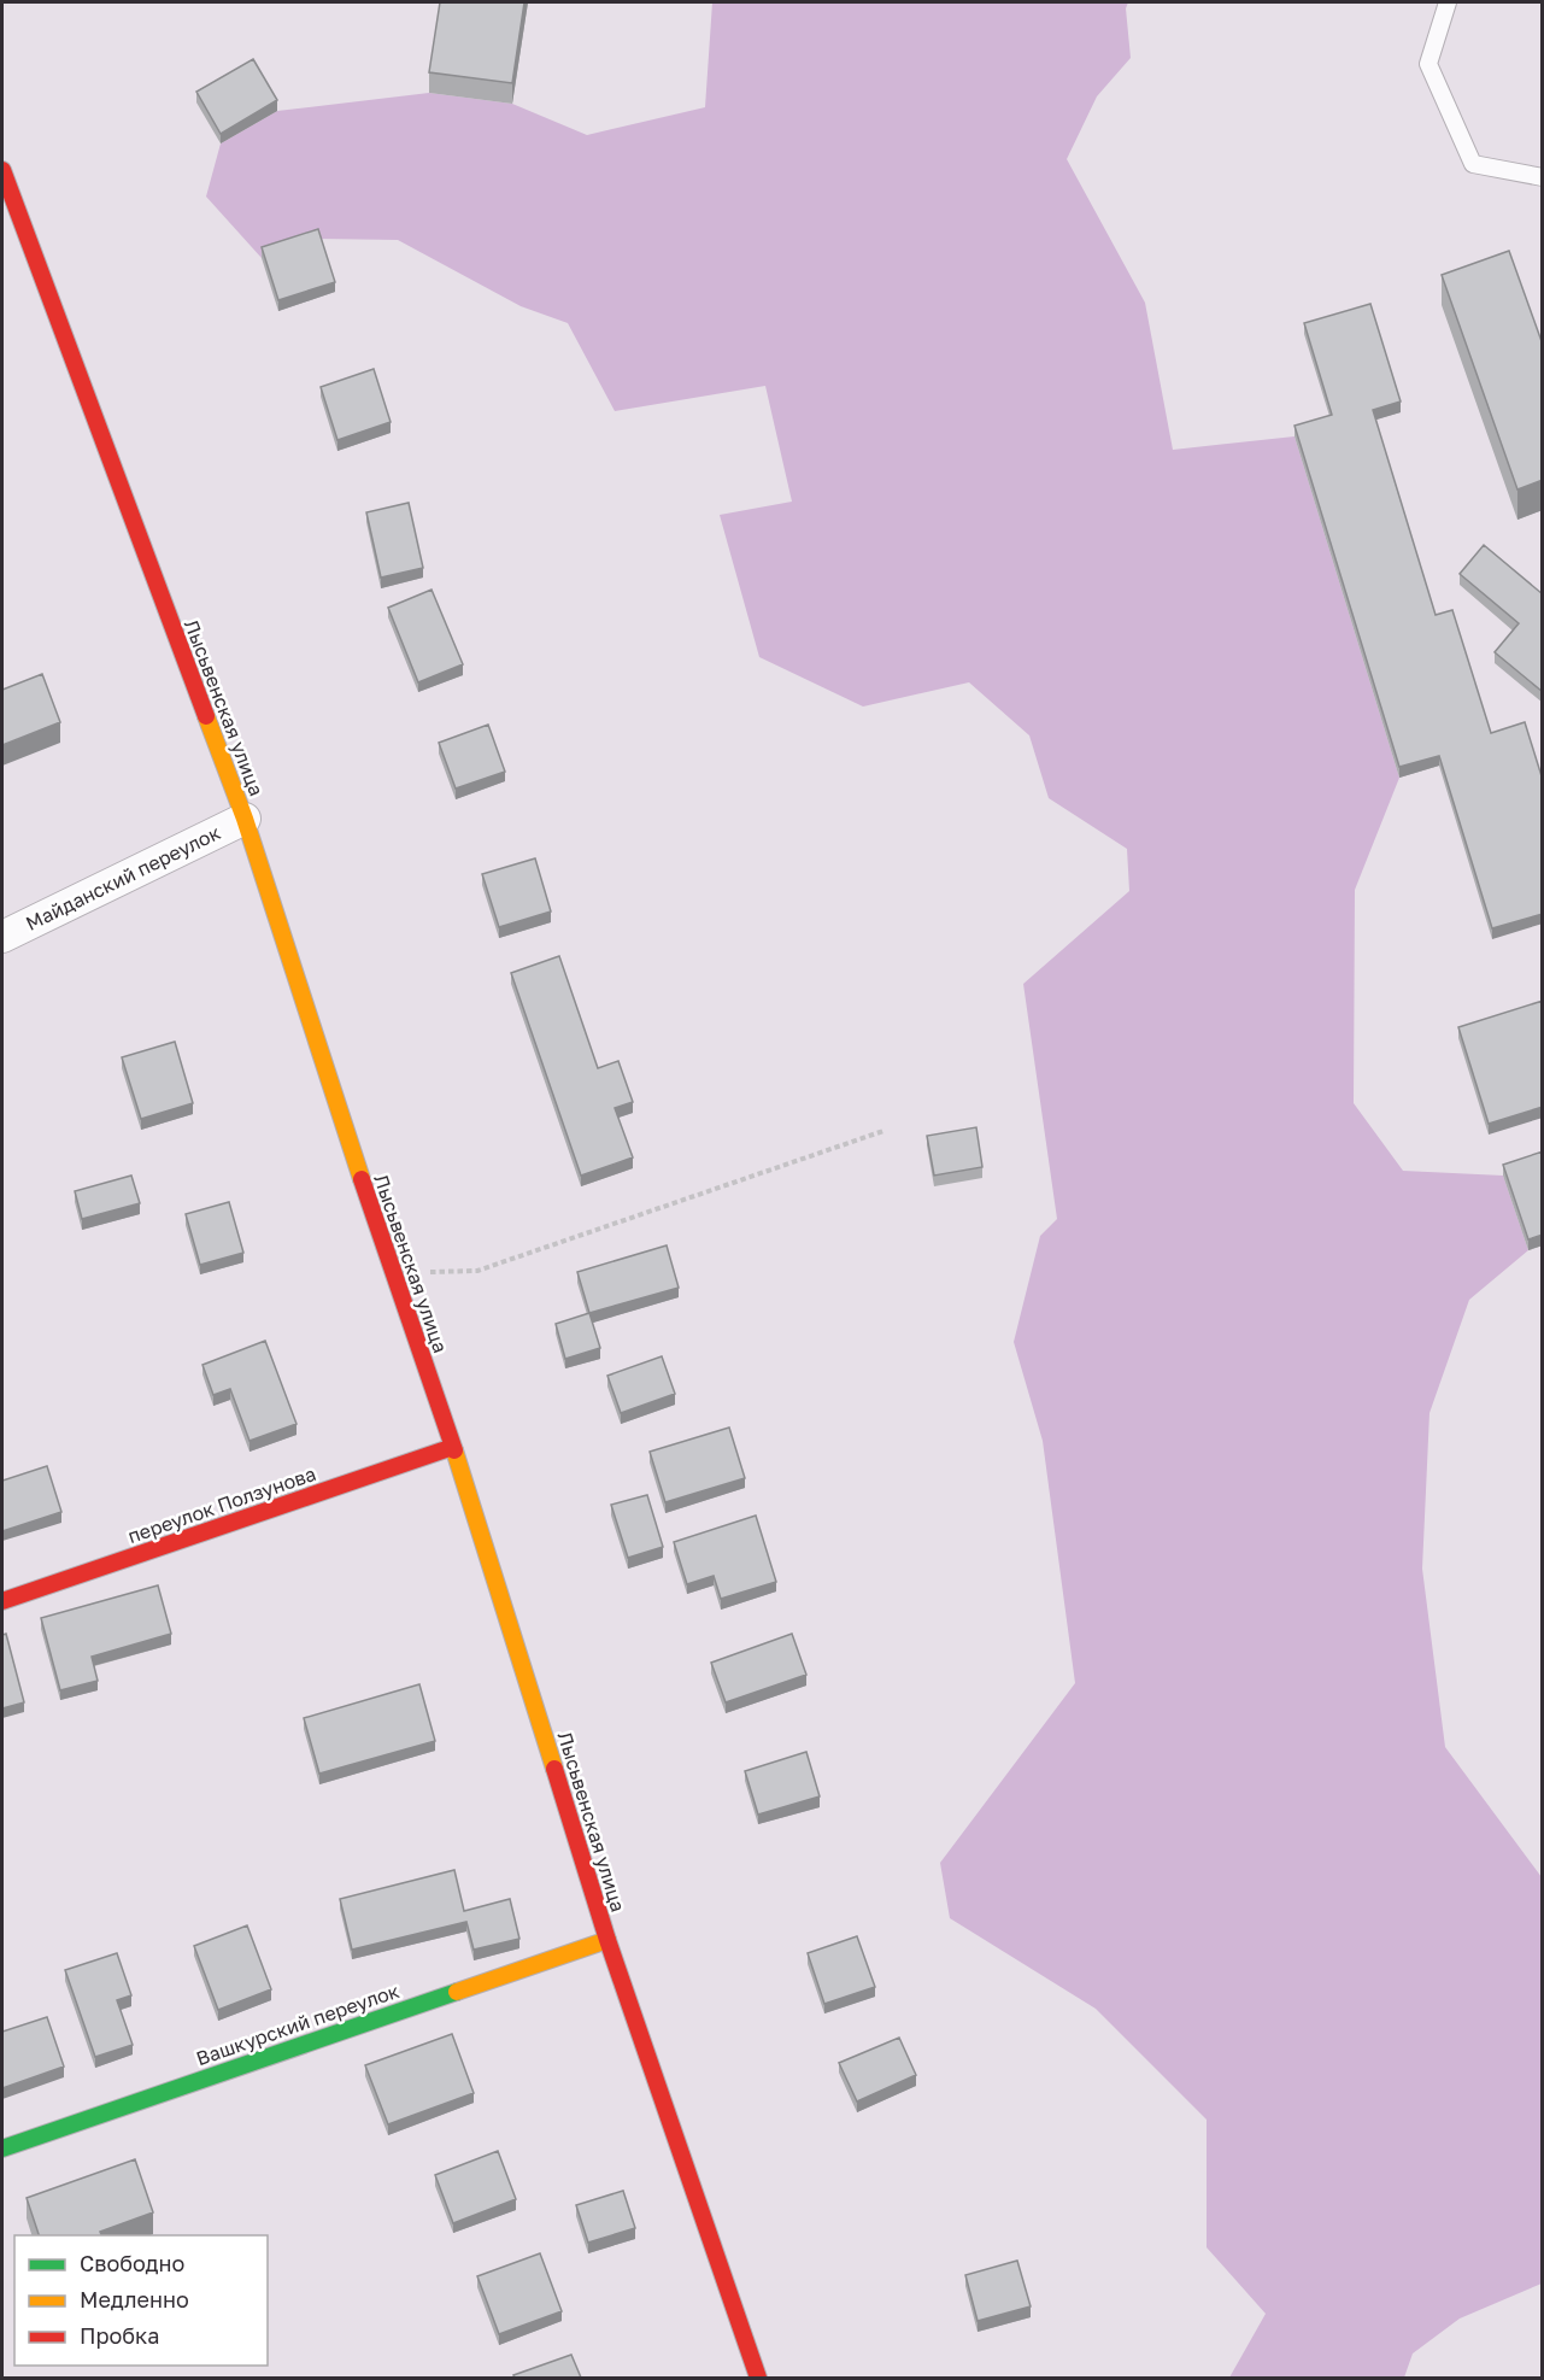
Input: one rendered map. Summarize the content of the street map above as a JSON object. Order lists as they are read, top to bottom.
{
  "streets": {
    "street": [
      "Лысьвенская улица",
      "Майданский переулок",
      "переулок Ползунова",
      "Вашкурский переулок"
    ]
  },
  "crossings": [
    ["Лысьвенская улица", "Майданский переулок"],
    ["Лысьвенская улица", "переулок Ползунова"],
    ["Лысьвенская улица", "Вашкурский переулок"]
  ],
  "legend": ["Свободно", "Медленно", "Пробка"]
}
